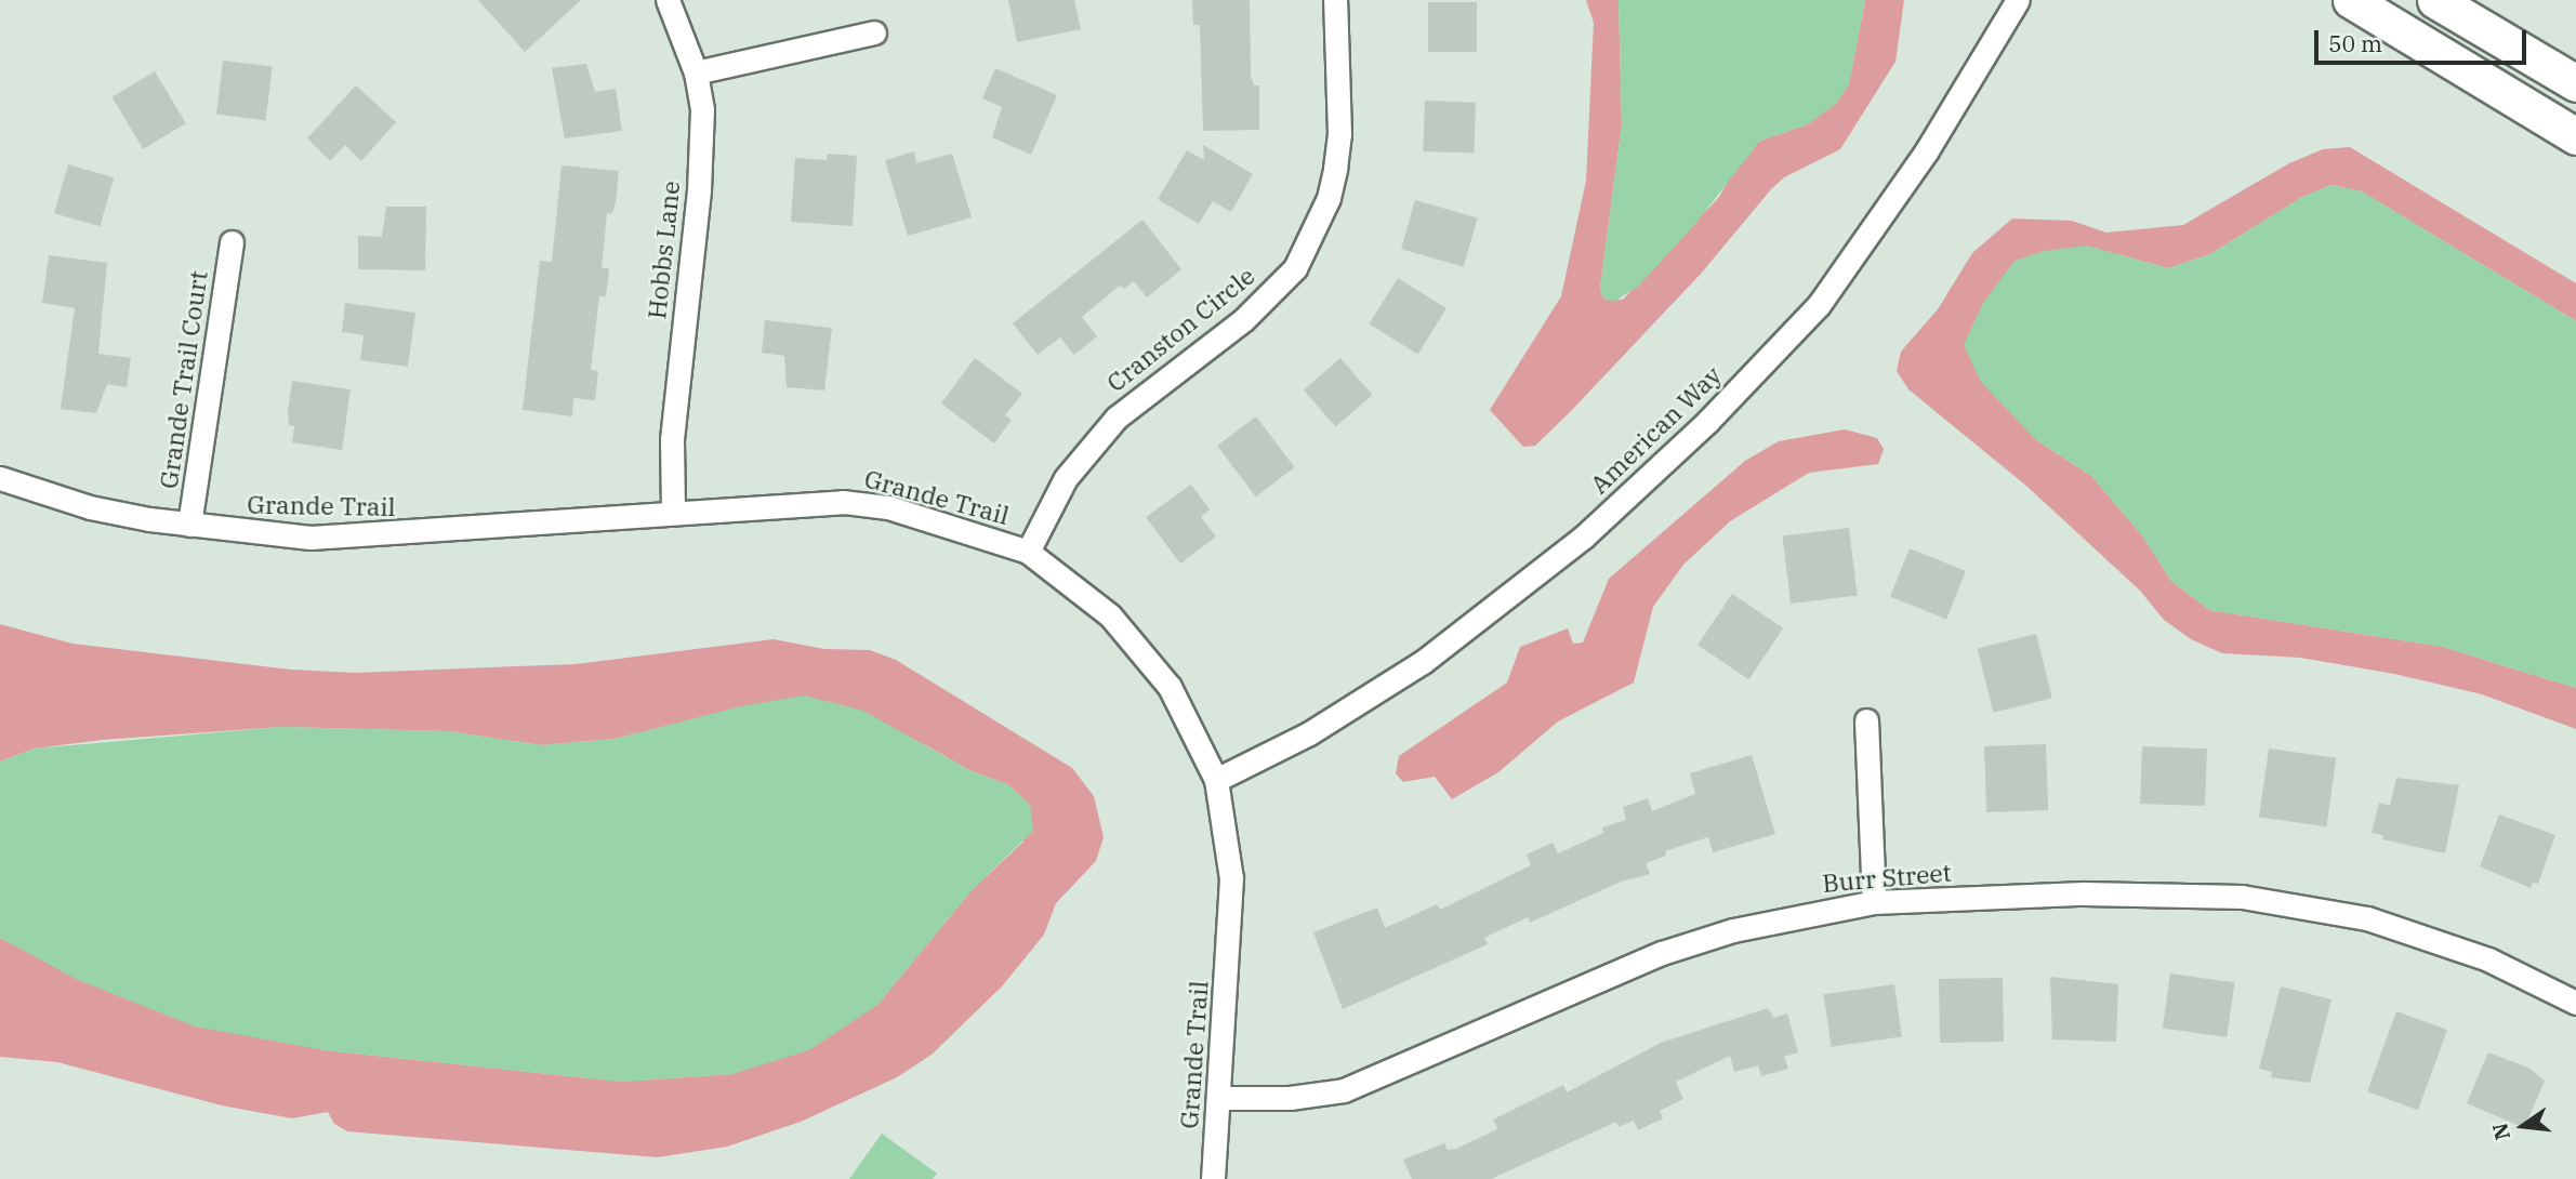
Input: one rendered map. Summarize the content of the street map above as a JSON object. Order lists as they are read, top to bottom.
{
  "streets": {
    "street": [
      "Hobbs Lane",
      "Cranston Circle",
      "Grande Trail Court",
      "American Way",
      "Grande Trail",
      "Burr Street"
    ]
  },
  "crossings": [
    ["Hobbs Lane", "Grande Trail"],
    ["Cranston Circle", "Grande Trail"],
    ["Grande Trail Court", "Grande Trail"],
    ["American Way", "Grande Trail"],
    ["Grande Trail", "Burr Street"]
  ],
  "scale_bar": "50 m",
  "north": "left"
}
